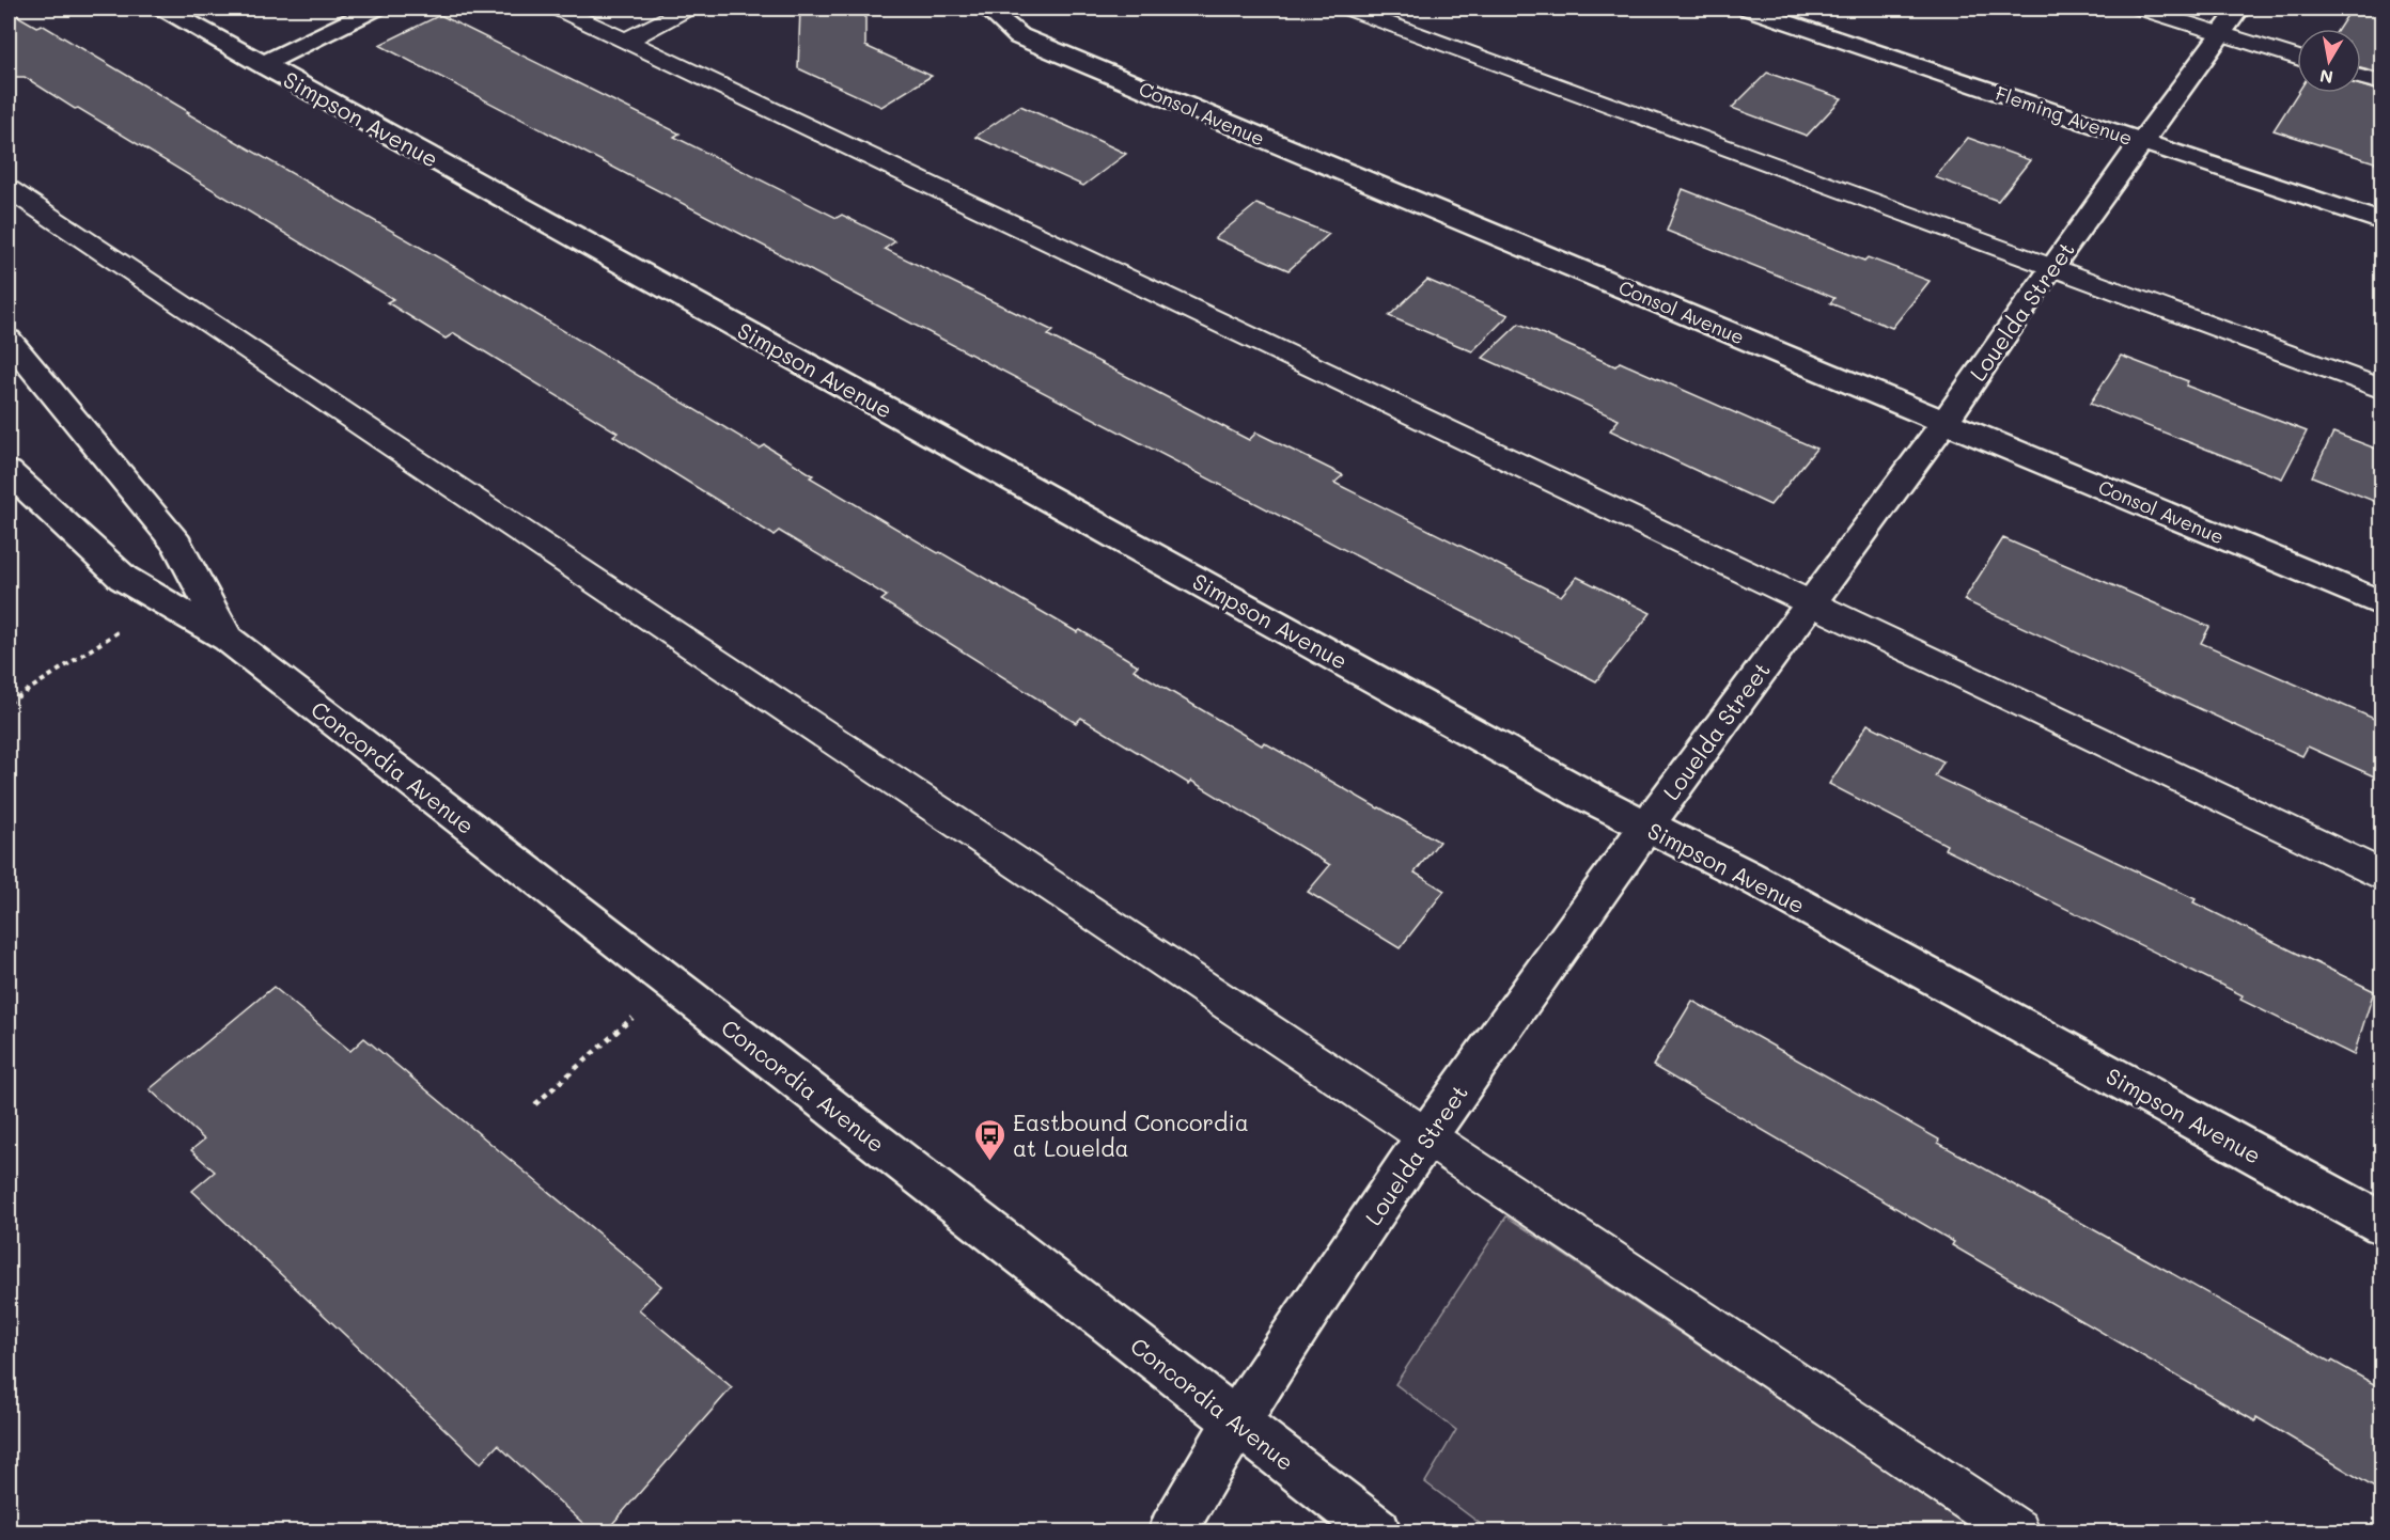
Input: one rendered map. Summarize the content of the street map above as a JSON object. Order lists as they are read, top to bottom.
{
  "streets": {
    "street": [
      "Consol Avenue",
      "Fleming Avenue",
      "Simpson Avenue",
      "Louelda Street",
      "Concordia Avenue"
    ]
  },
  "crossings": [
    ["Consol Avenue", "Louelda Street"],
    ["Fleming Avenue", "Louelda Street"],
    ["Simpson Avenue", "Louelda Street"],
    ["Louelda Street", "Concordia Avenue"]
  ],
  "places": {
    "bus stop": ["Eastbound Concordia at Louelda"]
  },
  "north": "bottom"
}
